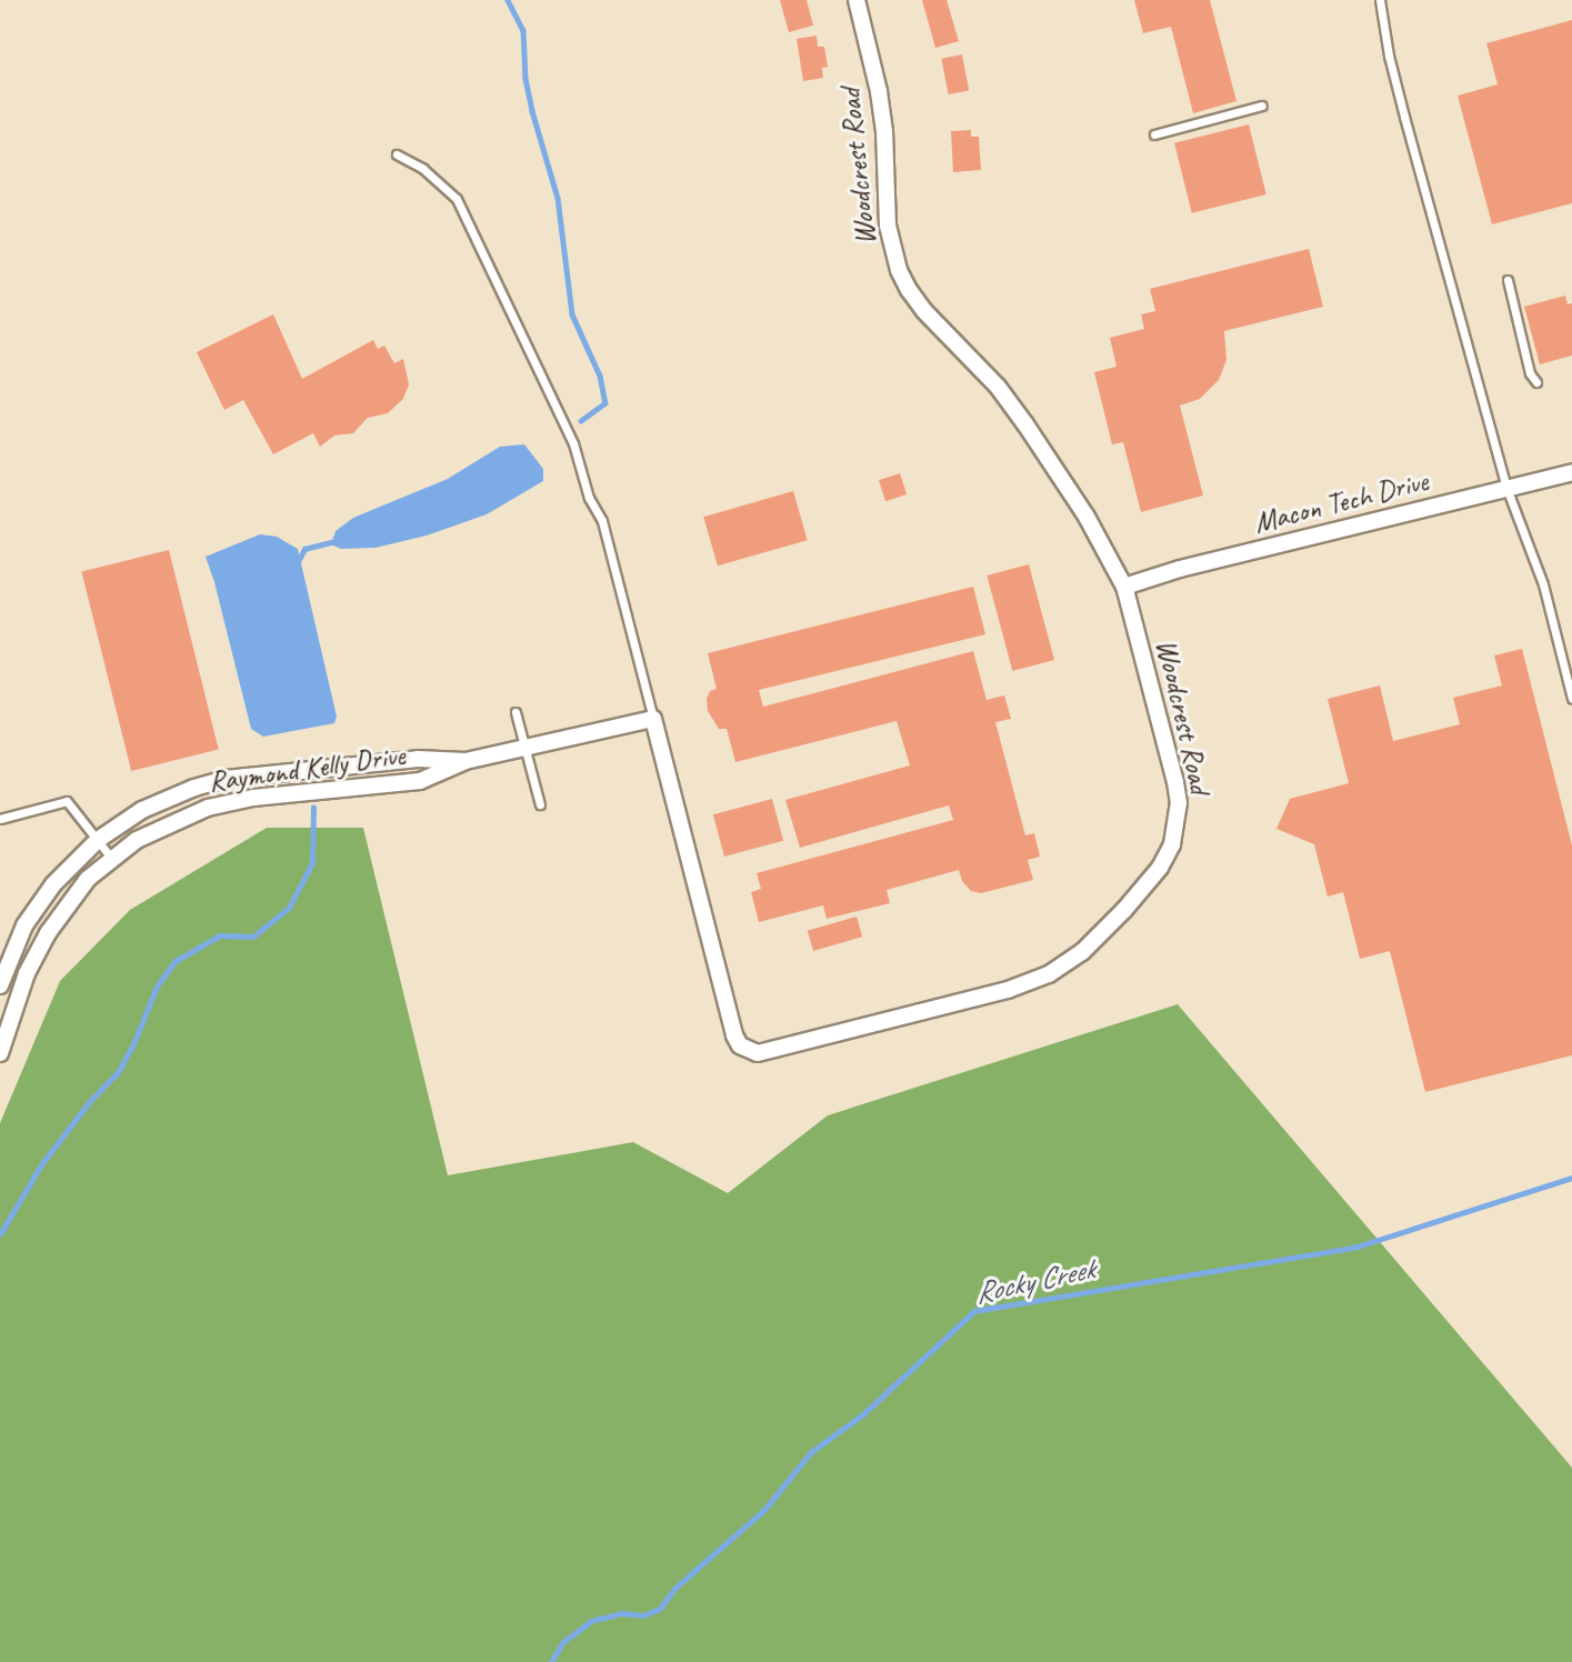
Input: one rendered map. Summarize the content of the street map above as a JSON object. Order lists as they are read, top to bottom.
{
  "streets": {
    "street": ["Woodcrest Road", "Macon Tech Drive", "Raymond Kelly Drive"]
  },
  "crossings": [
    ["Woodcrest Road", "Macon Tech Drive"],
    ["Woodcrest Road", "Raymond Kelly Drive"]
  ],
  "water": ["Rocky Creek"]
}
